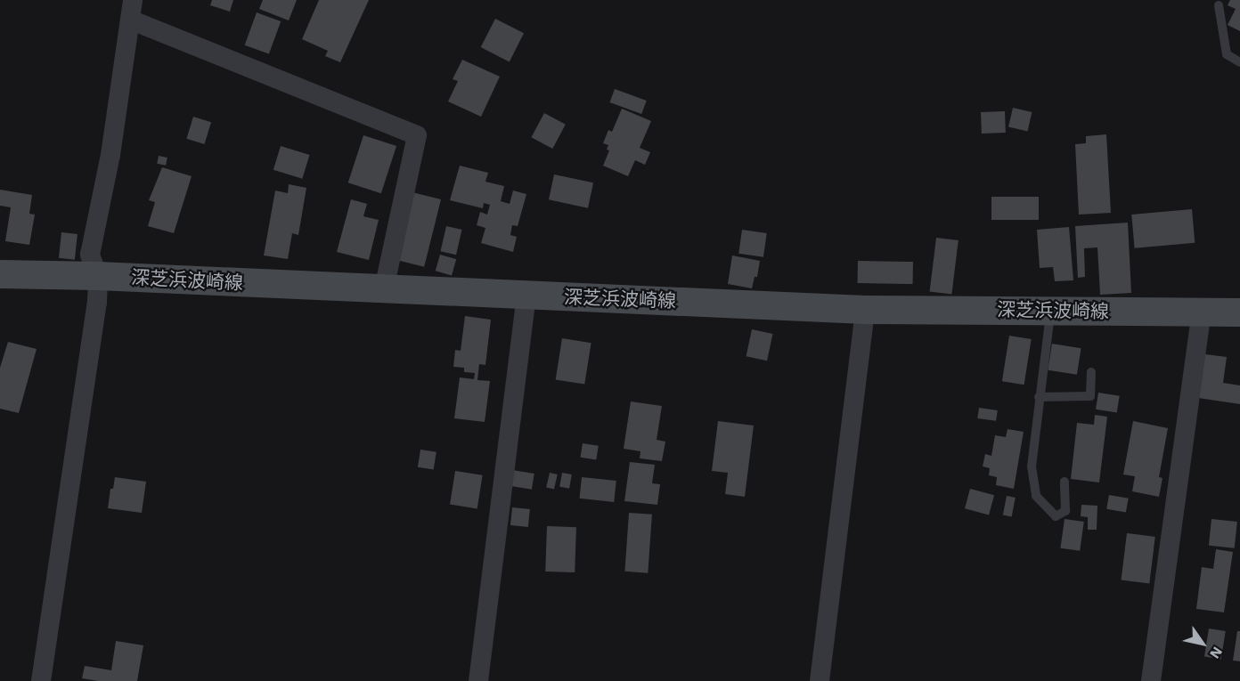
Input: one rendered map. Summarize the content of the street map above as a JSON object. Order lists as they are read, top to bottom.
{
  "streets": {
    "main road": ["深芝浜波崎線"]
  },
  "north": "bottom right"
}
